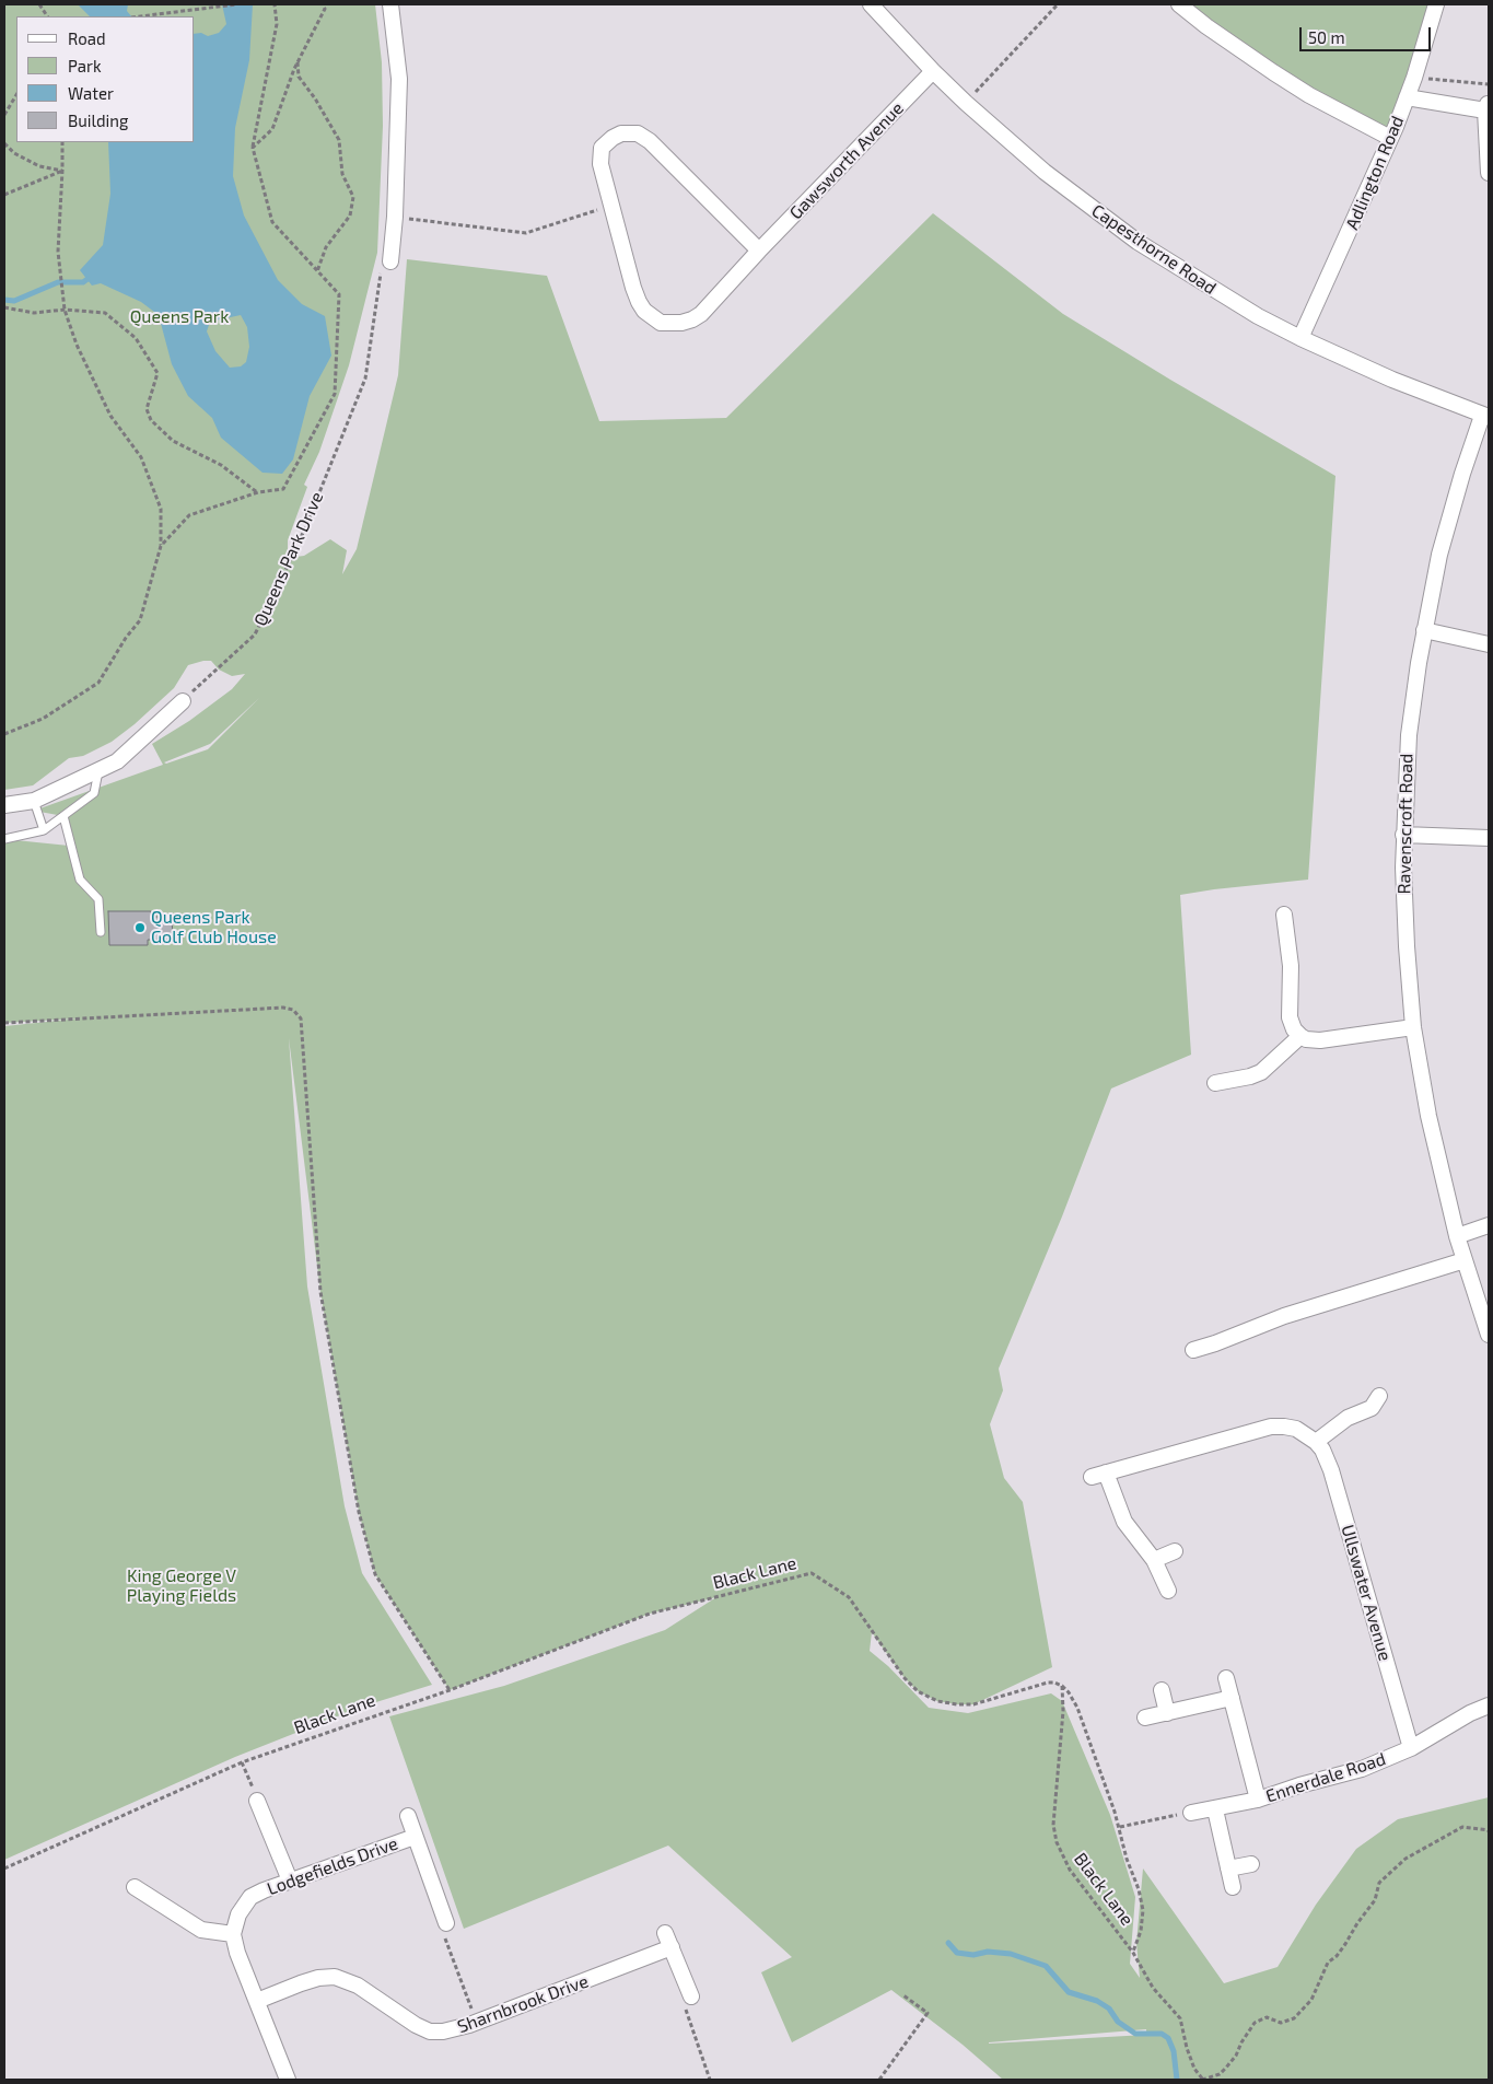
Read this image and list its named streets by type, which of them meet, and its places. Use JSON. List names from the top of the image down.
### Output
{
  "streets": {
    "street": [
      "Gawsworth Avenue",
      "Adlington Road",
      "Capesthorne Road",
      "Ravenscroft Road",
      "Ullswater Avenue",
      "Ennerdale Road",
      "Lodgefields Drive",
      "Sharnbrook Drive"
    ],
    "path": ["Queens Park Drive", "Black Lane"]
  },
  "crossings": [
    ["Gawsworth Avenue", "Capesthorne Road"],
    ["Adlington Road", "Capesthorne Road"],
    ["Capesthorne Road", "Ravenscroft Road"],
    ["Ullswater Avenue", "Ennerdale Road"]
  ],
  "parks": ["Queens Park", "King George V Playing Fields"],
  "places": ["Queens Park Golf Club House"],
  "legend": [
    "Road",
    "Park",
    "Water",
    "Building"
  ],
  "scale_bar": "50 m"
}
